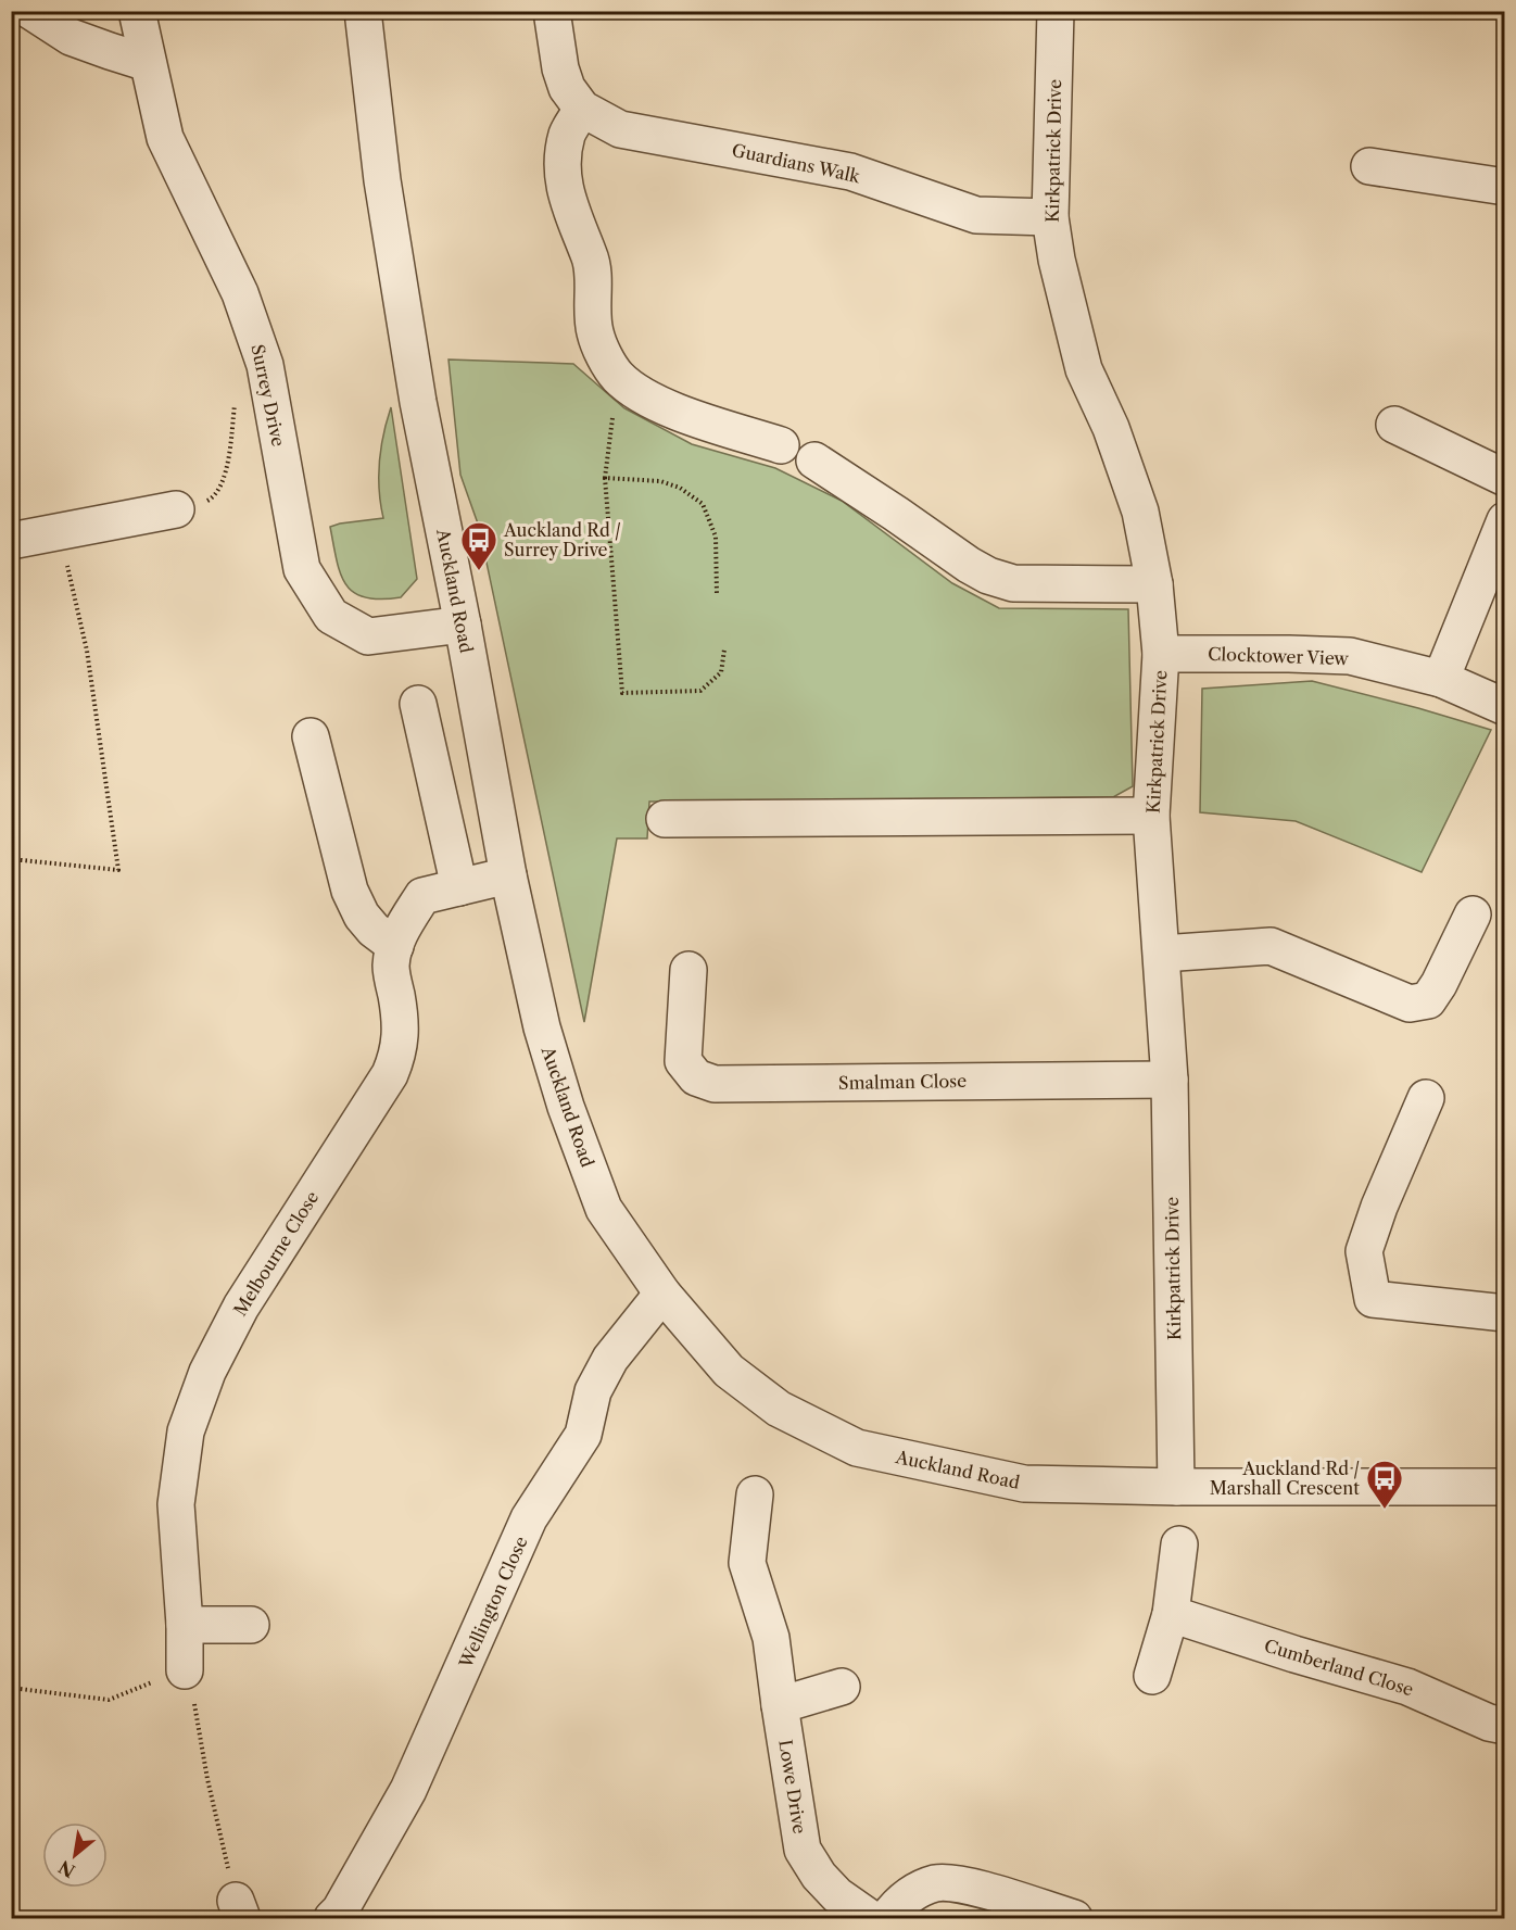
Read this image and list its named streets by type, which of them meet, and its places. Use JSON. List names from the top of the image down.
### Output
{
  "streets": {
    "street": [
      "Kirkpatrick Drive",
      "Guardians Walk",
      "Surrey Drive",
      "Auckland Road",
      "Clocktower View",
      "Smalman Close",
      "Melbourne Close",
      "Wellington Close",
      "Cumberland Close",
      "Lowe Drive"
    ]
  },
  "crossings": [
    ["Kirkpatrick Drive", "Guardians Walk"],
    ["Kirkpatrick Drive", "Auckland Road"],
    ["Kirkpatrick Drive", "Clocktower View"],
    ["Kirkpatrick Drive", "Smalman Close"],
    ["Surrey Drive", "Auckland Road"],
    ["Auckland Road", "Melbourne Close"],
    ["Auckland Road", "Wellington Close"]
  ],
  "places": {
    "bus stop": ["Auckland Rd / Surrey Drive", "Auckland Rd / Marshall Crescent"]
  },
  "north": "bottom left"
}
